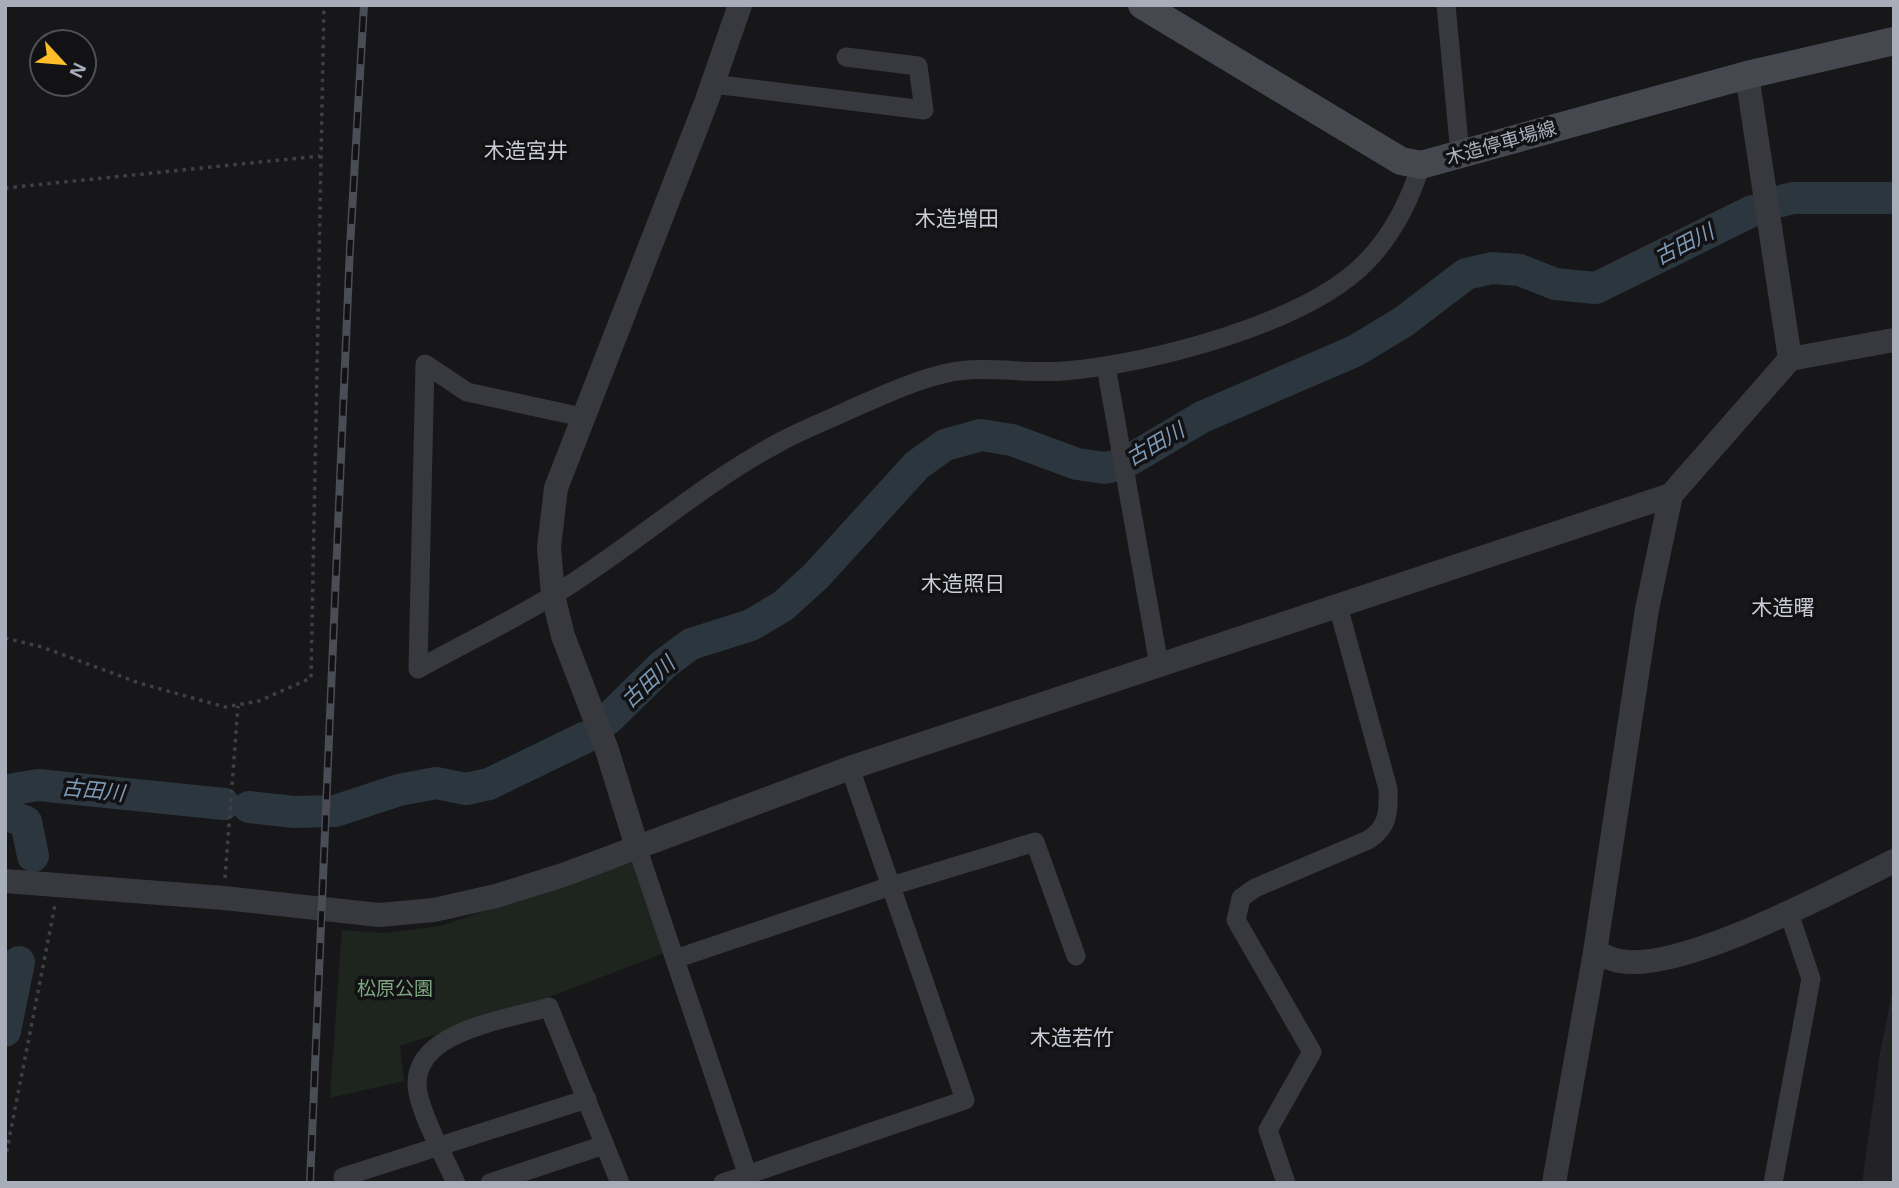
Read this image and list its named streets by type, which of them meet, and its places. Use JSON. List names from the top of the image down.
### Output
{
  "streets": {
    "main road": ["木造停車場線"]
  },
  "districts": [
    "木造宮井",
    "木造増田",
    "木造照日",
    "木造曙",
    "木造若竹"
  ],
  "water": ["古田川"],
  "parks": ["松原公園"],
  "north": "bottom right"
}
